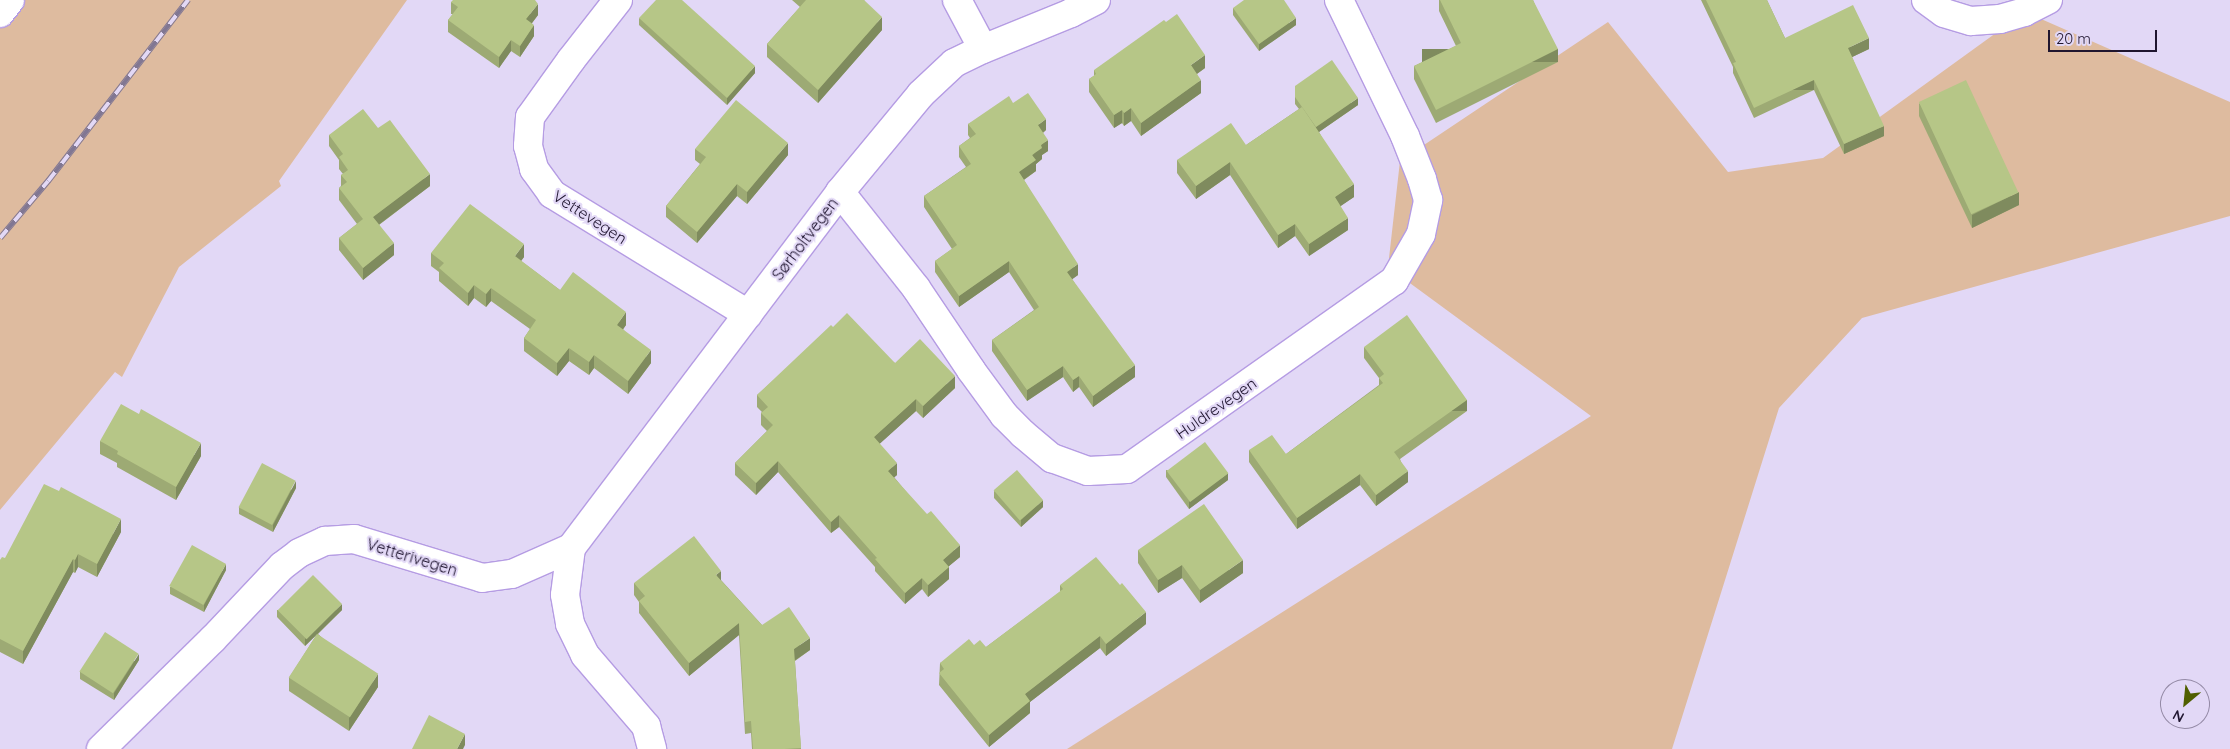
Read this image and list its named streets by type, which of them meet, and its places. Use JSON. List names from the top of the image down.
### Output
{
  "streets": {
    "street": [
      "Vettevegen",
      "Sørholtvegen",
      "Huldrevegen",
      "Vetterivegen"
    ]
  },
  "crossings": [
    ["Vettevegen", "Sørholtvegen"],
    ["Sørholtvegen", "Huldrevegen"],
    ["Sørholtvegen", "Vetterivegen"]
  ],
  "scale_bar": "20 m",
  "north": "bottom left"
}
